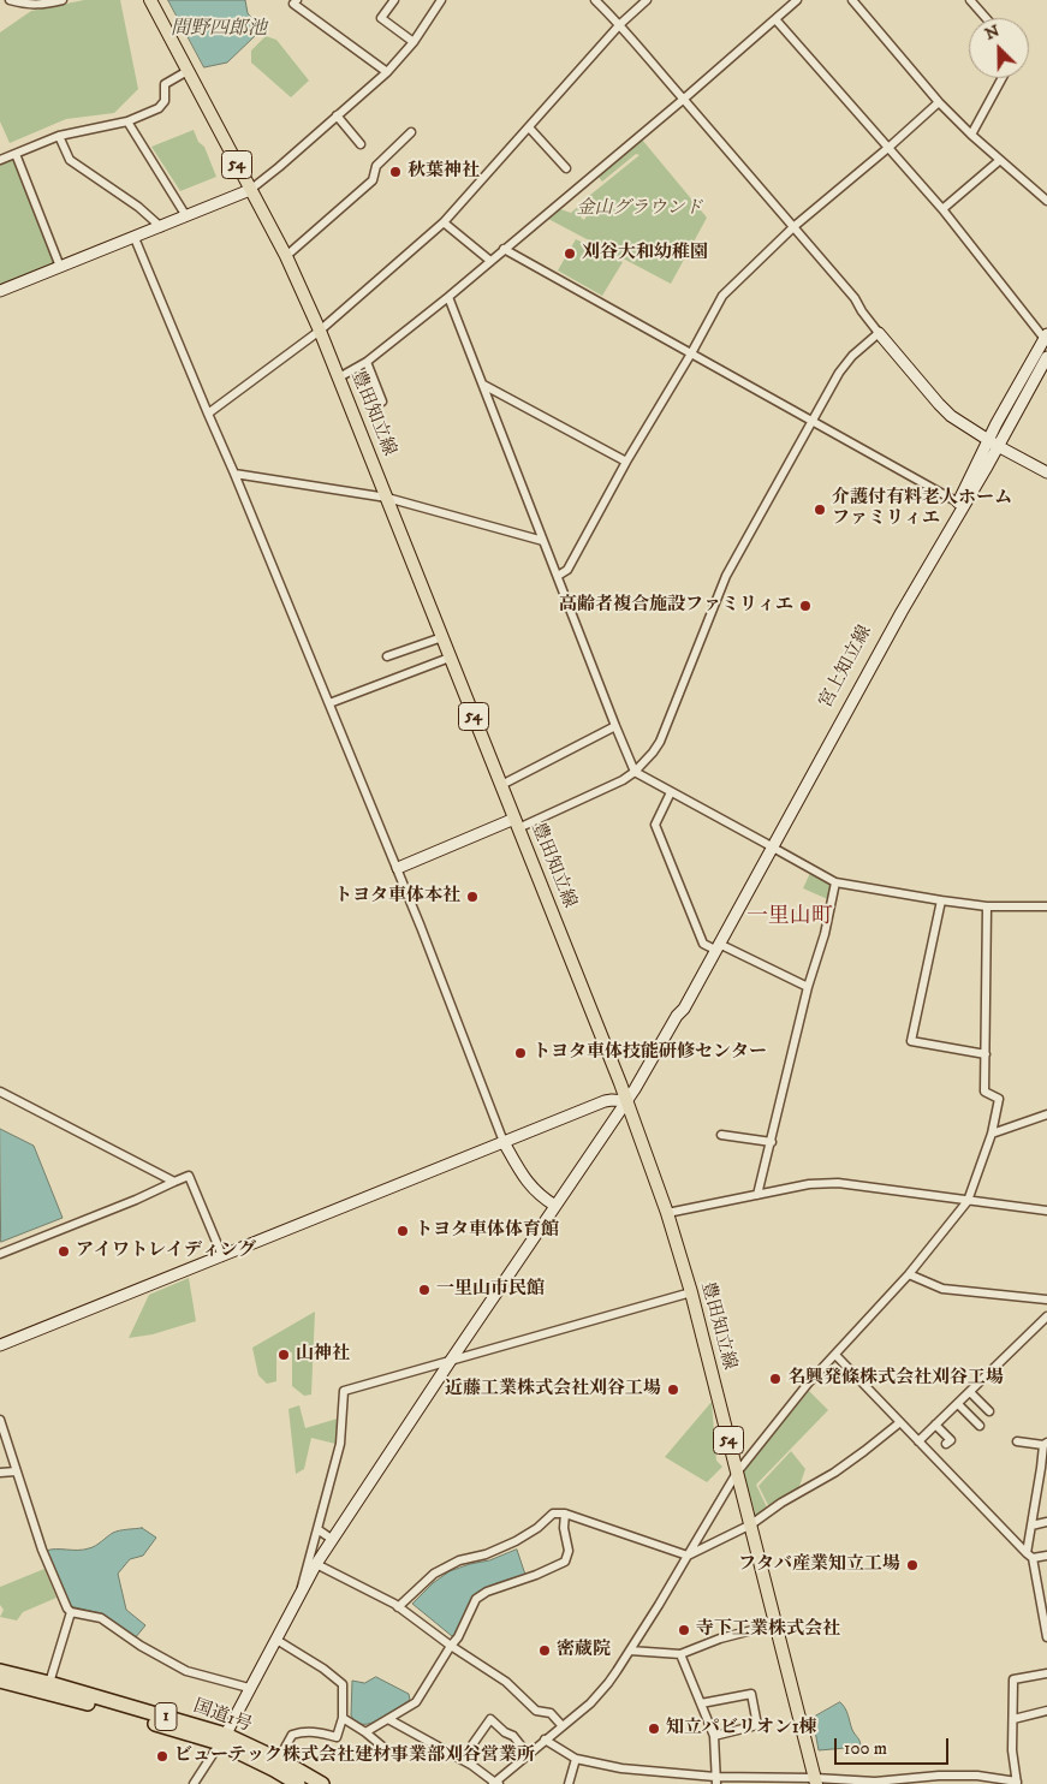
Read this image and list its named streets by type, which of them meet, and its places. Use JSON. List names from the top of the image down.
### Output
{
  "streets": {
    "highway": ["1", "国道1号"],
    "main road": ["54", "豊田知立線"],
    "street": ["宮上知立線"]
  },
  "crossings": [
    ["豊田知立線", "宮上知立線"],
    ["宮上知立線", "国道1号"]
  ],
  "districts": ["一里山町"],
  "water": ["間野四郎池"],
  "parks": ["金山グラウンド"],
  "places": [
    "秋葉神社",
    "刈谷大和幼稚園",
    "介護付有料老人ホーム ファミリィエ",
    "高齢者複合施設ファミリィエ",
    "トヨタ車体本社",
    "トヨタ車体技能研修センター",
    "トヨタ車体体育館",
    "アイワトレイディング",
    "一里山市民館",
    "山神社",
    "名興発條株式会社刈谷工場",
    "近藤工業株式会社刈谷工場",
    "フタバ産業知立工場",
    "寺下工業株式会社",
    "密蔵院",
    "知立パビリオン1棟",
    "ビューテック株式会社建材事業部刈谷営業所"
  ],
  "scale_bar": "100 m",
  "north": "top left"
}
